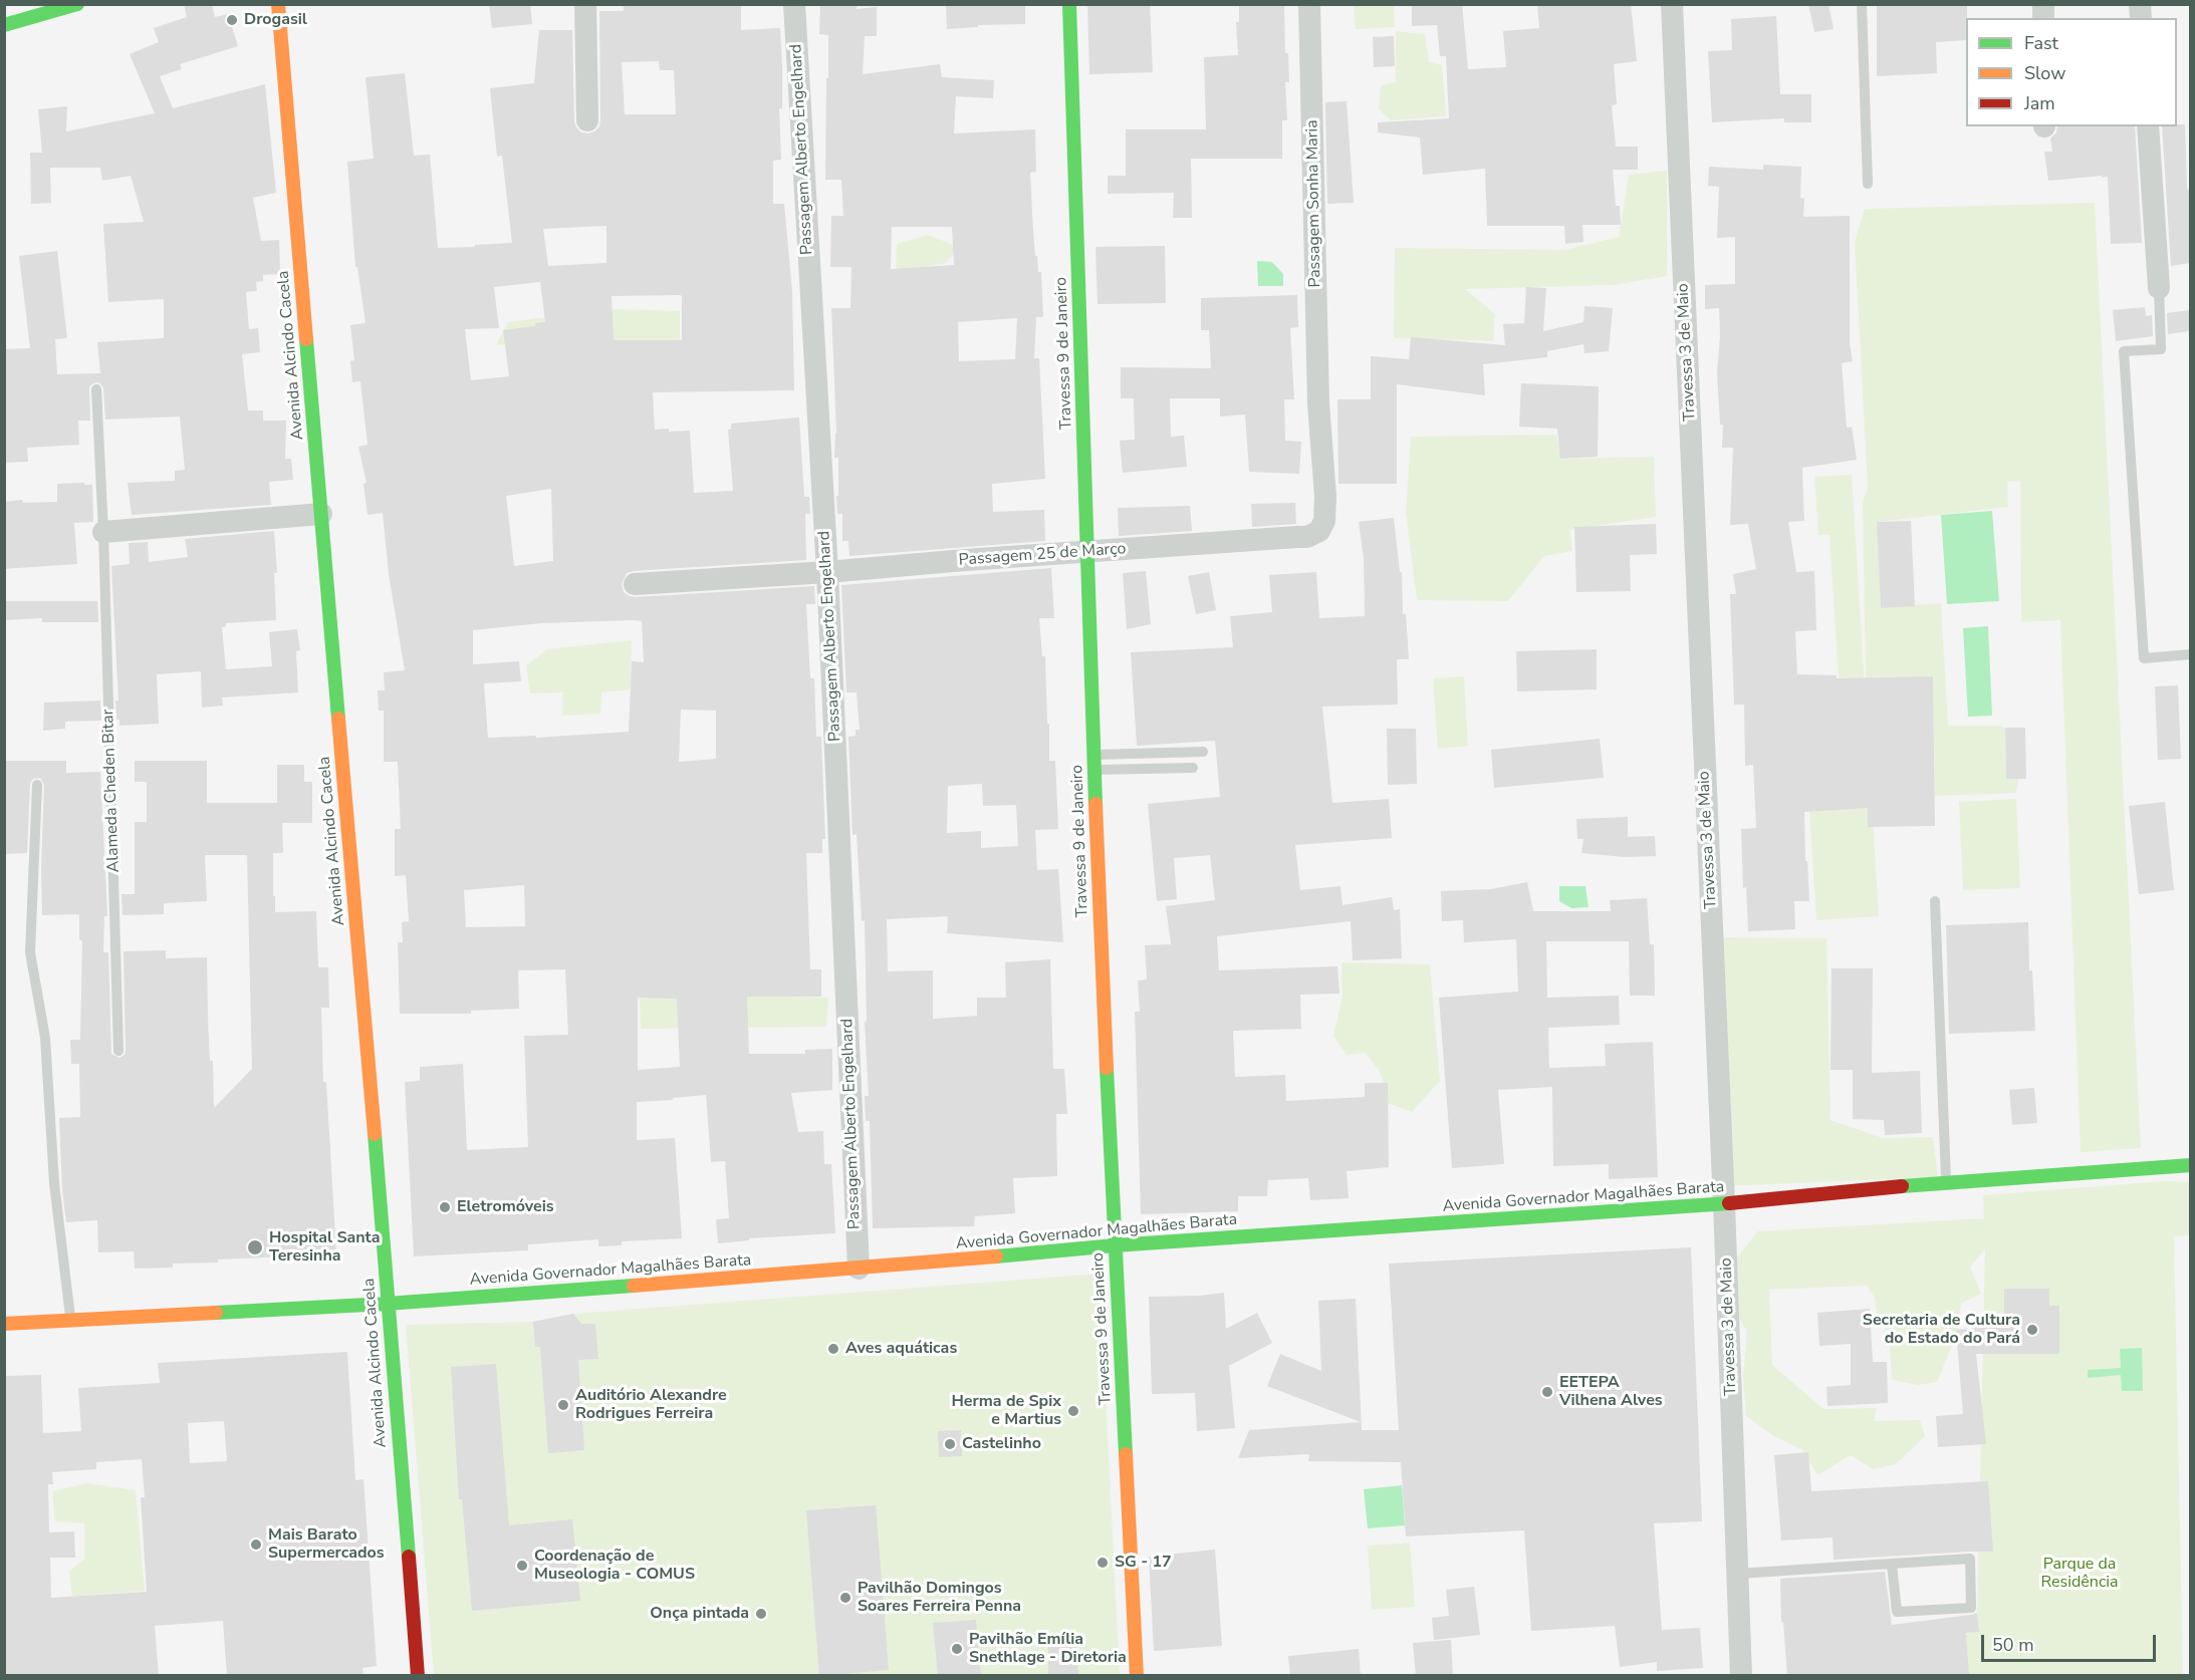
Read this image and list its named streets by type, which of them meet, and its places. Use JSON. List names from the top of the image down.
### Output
{
  "streets": {
    "main road": ["Travessa 9 de Janeiro", "Avenida Alcindo Cacela", "Avenida Governador Magalhães Barata"],
    "street": [
      "Passagem Alberto Engelhard",
      "Passagem Sonha Maria",
      "Travessa 3 de Maio",
      "Passagem 25 de Março"
    ],
    "lane": ["Alameda Cheden Bitar"]
  },
  "crossings": [
    ["Passagem Alberto Engelhard", "Passagem 25 de Março"],
    ["Passagem Alberto Engelhard", "Avenida Governador Magalhães Barata"],
    ["Passagem Sonha Maria", "Passagem 25 de Março"],
    ["Travessa 3 de Maio", "Avenida Governador Magalhães Barata"],
    ["Travessa 9 de Janeiro", "Passagem 25 de Março"],
    ["Travessa 9 de Janeiro", "Avenida Governador Magalhães Barata"],
    ["Avenida Alcindo Cacela", "Avenida Governador Magalhães Barata"]
  ],
  "parks": ["Parque da Residência"],
  "places": [
    "Drogasil",
    "Eletromóveis",
    "Hospital Santa Teresinha",
    "Secretaria de Cultura do Estado do Pará",
    "Aves aquáticas",
    "EETEPA Vilhena Alves",
    "Auditório Alexandre Rodrigues Ferreira",
    "Herma de Spix e Martius",
    "Castelinho",
    "Mais Barato Supermercados",
    "SG - 17",
    "Coordenação de Museologia - COMUS",
    "Pavilhão Domingos Soares Ferreira Penna",
    "Onça pintada",
    "Pavilhão Emília Snethlage - Diretoria"
  ],
  "legend": ["Fast", "Slow", "Jam"],
  "scale_bar": "50 m"
}
